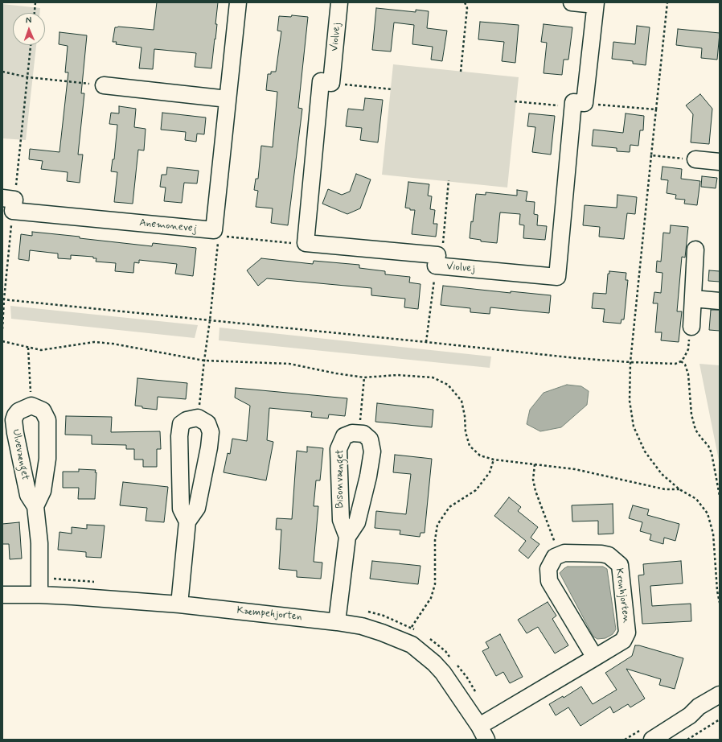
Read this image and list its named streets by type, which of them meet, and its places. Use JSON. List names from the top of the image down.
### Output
{
  "streets": {
    "street": [
      "Violvej",
      "Anemonevej",
      "Ulvevænget",
      "Bisonvænget",
      "Kronhjorten",
      "Kæmpehjorten"
    ]
  },
  "crossings": [
    ["Ulvevænget", "Kæmpehjorten"],
    ["Bisonvænget", "Kæmpehjorten"],
    ["Kronhjorten", "Kæmpehjorten"]
  ],
  "north": "top"
}
